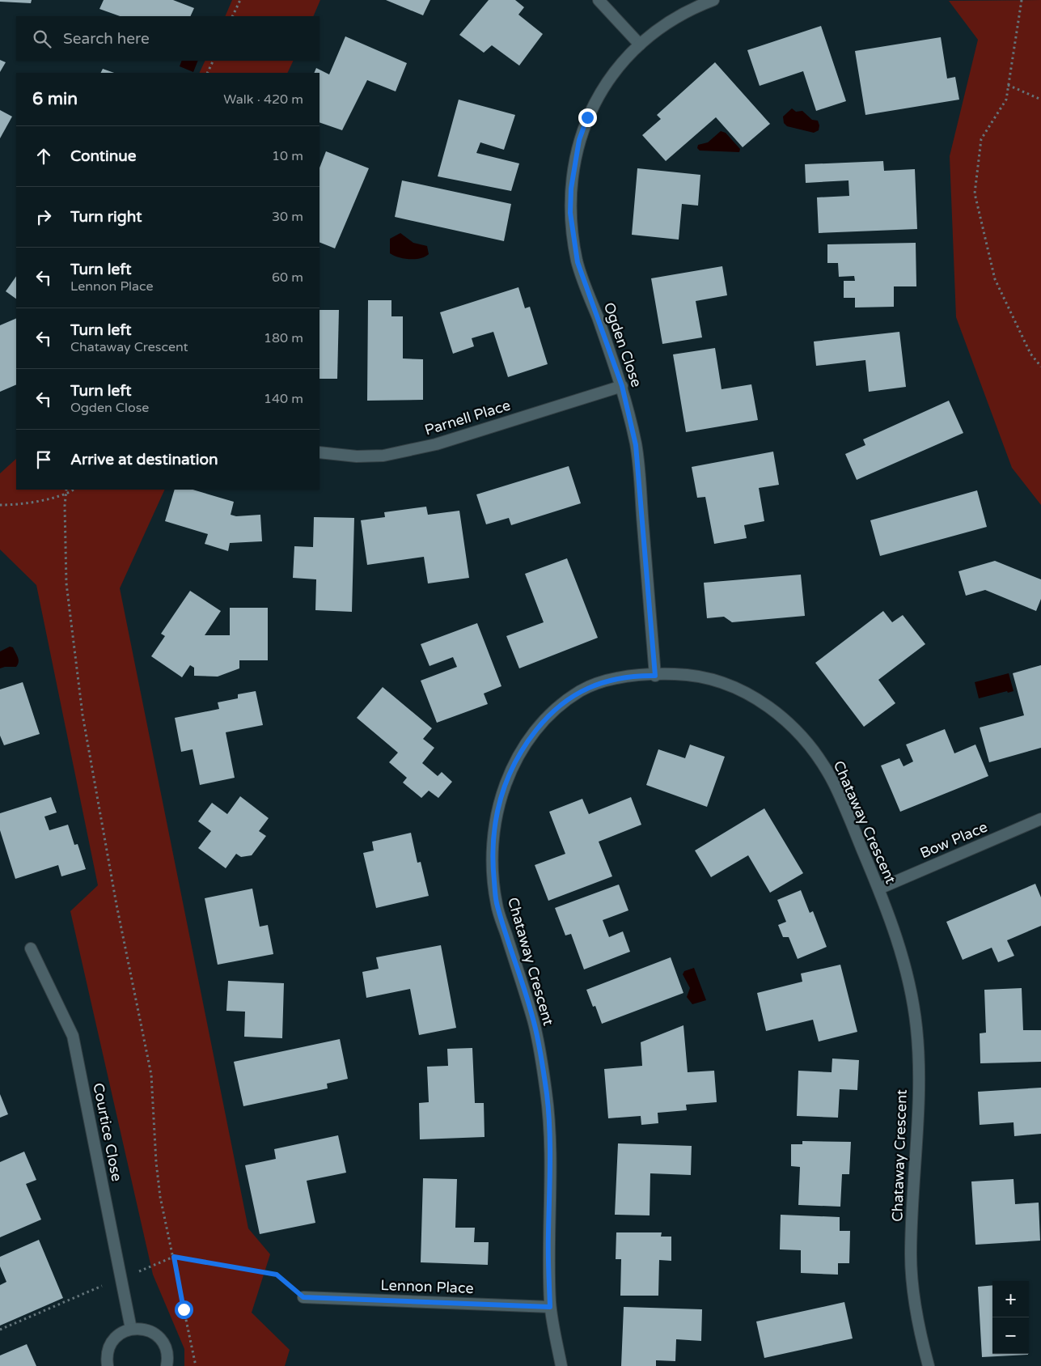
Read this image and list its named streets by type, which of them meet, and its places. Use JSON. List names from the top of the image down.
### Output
{
  "streets": {
    "street": [
      "Ogden Close",
      "Parnell Place",
      "Chataway Crescent",
      "Bow Place",
      "Courtice Close",
      "Lennon Place"
    ]
  },
  "crossings": [
    ["Ogden Close", "Parnell Place"],
    ["Ogden Close", "Chataway Crescent"],
    ["Chataway Crescent", "Bow Place"],
    ["Chataway Crescent", "Lennon Place"]
  ],
  "page": {
    "search": "Search here",
    "heading": ["6 min", "Walk · 420 m"],
    "list": [
      ["Continue", "10 m"],
      ["Turn right", "30 m"],
      ["Turn left", "Lennon Place", "60 m"],
      ["Turn left", "Chataway Crescent", "180 m"],
      ["Turn left", "Ogden Close", "140 m"],
      "Arrive at destination"
    ],
    "map_buttons": ["+", "−"]
  }
}
